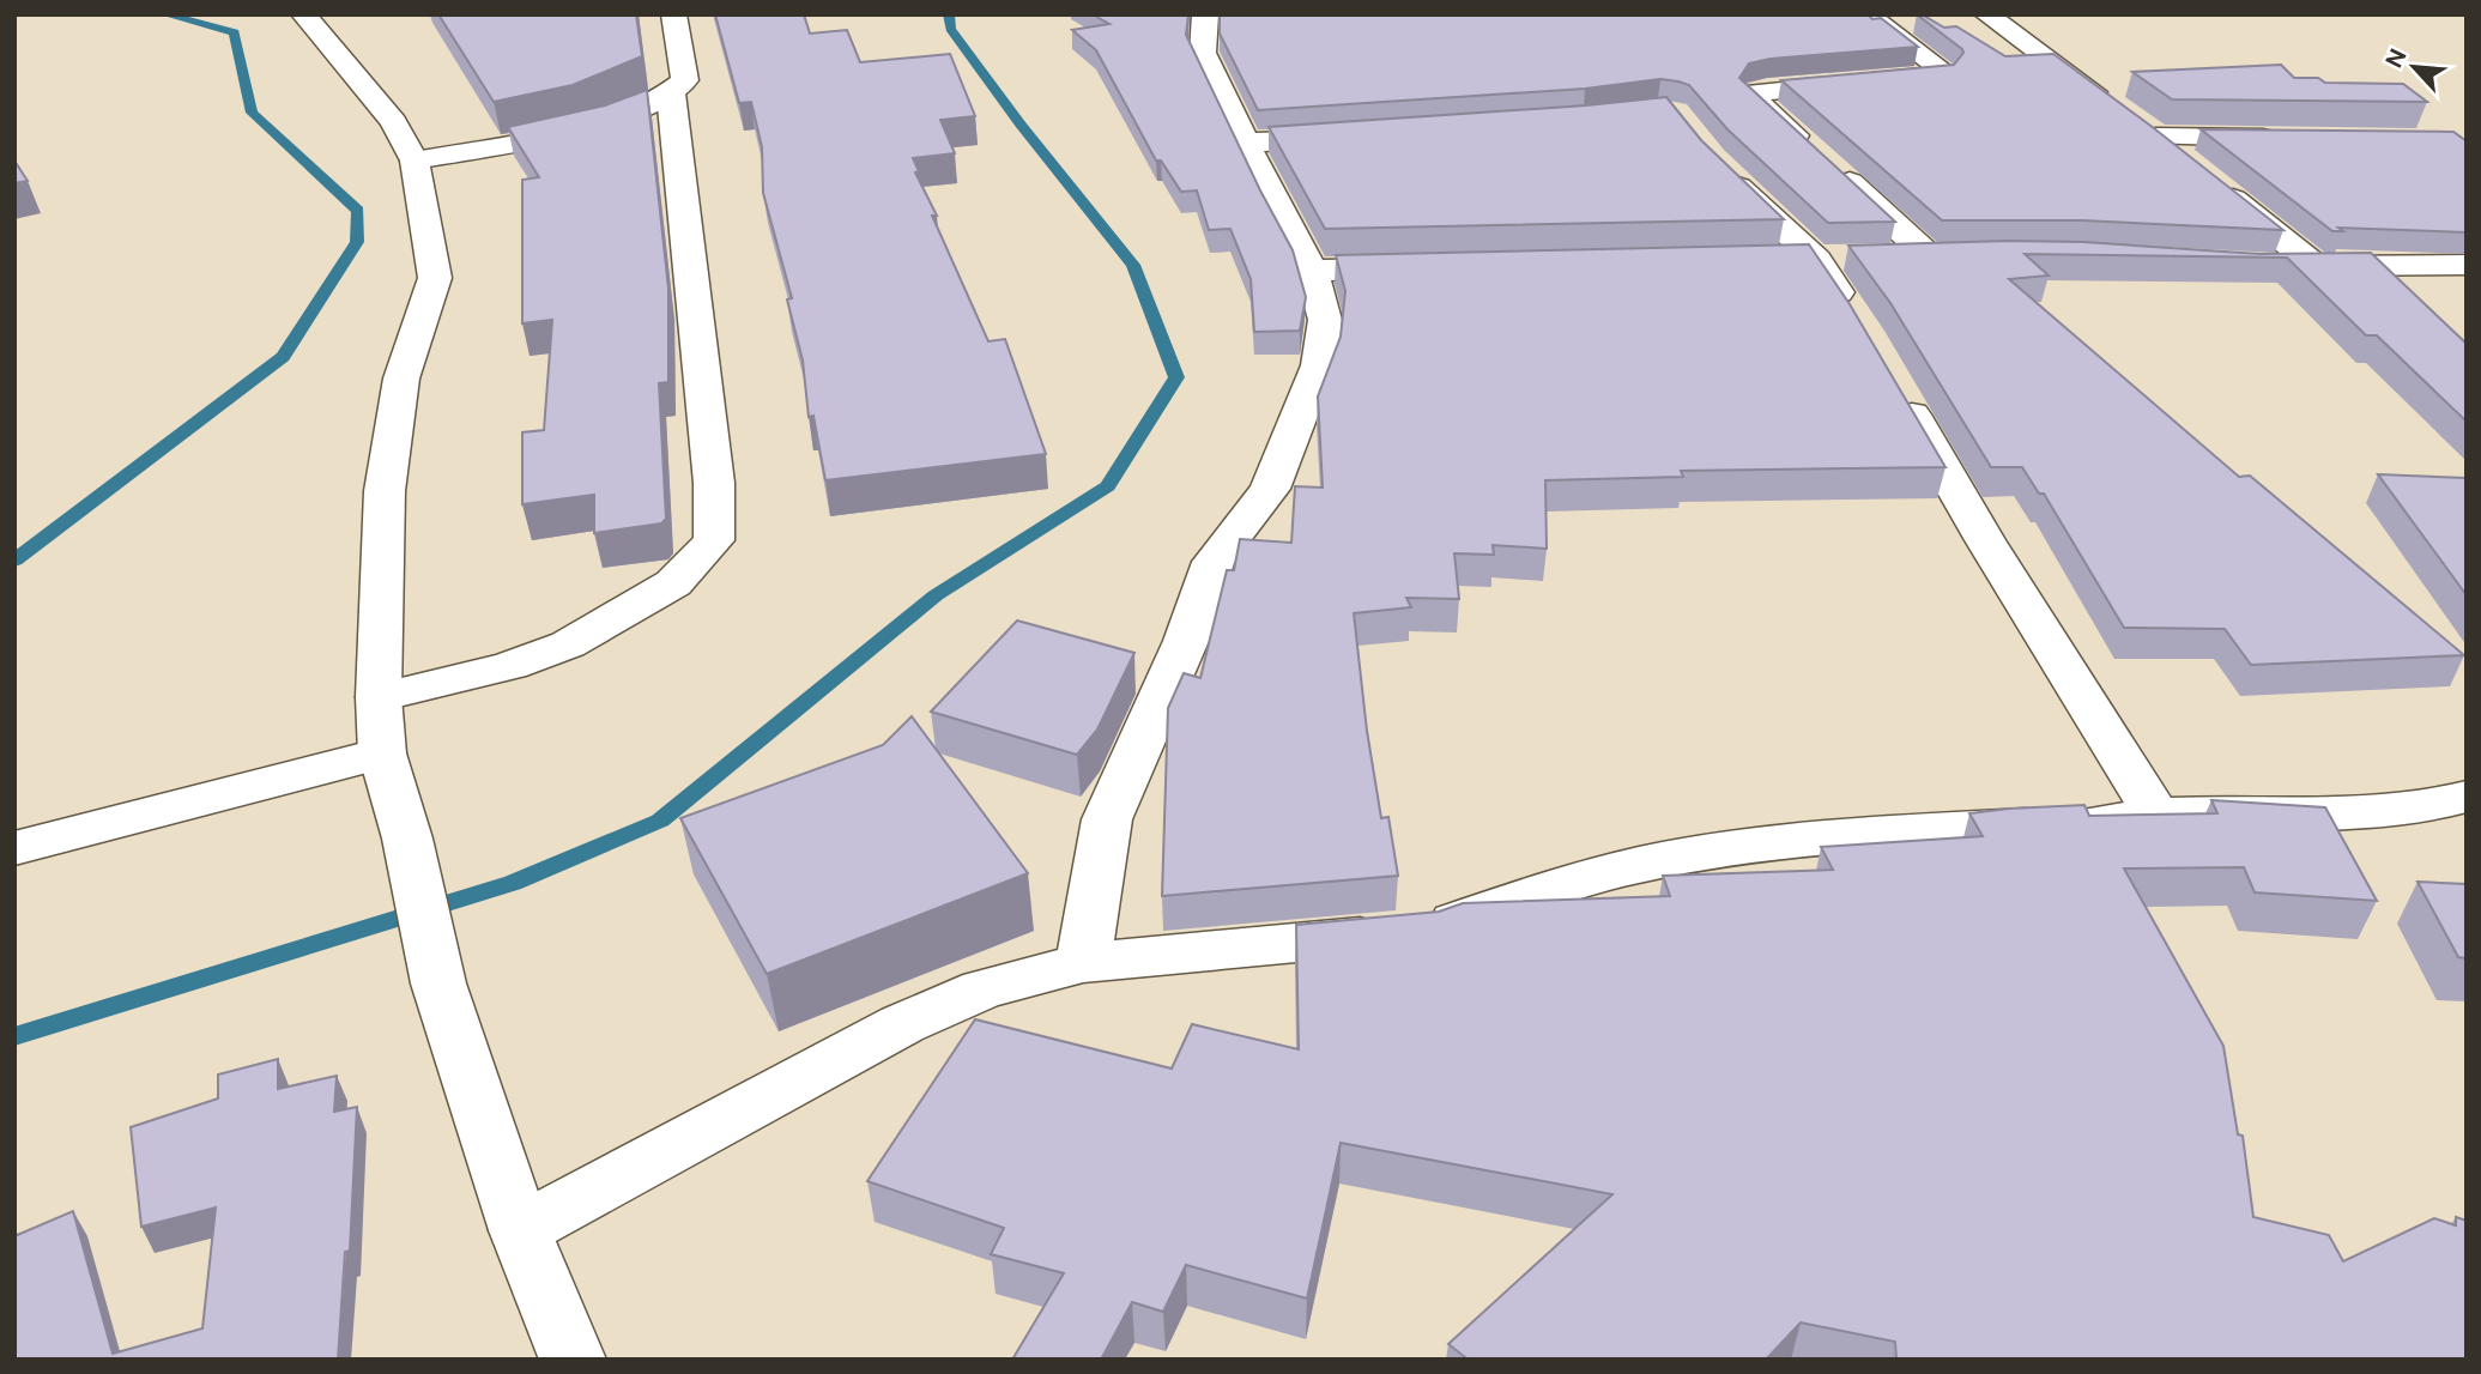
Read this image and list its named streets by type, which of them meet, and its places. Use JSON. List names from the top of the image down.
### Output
{
  "north": "top left"
}
